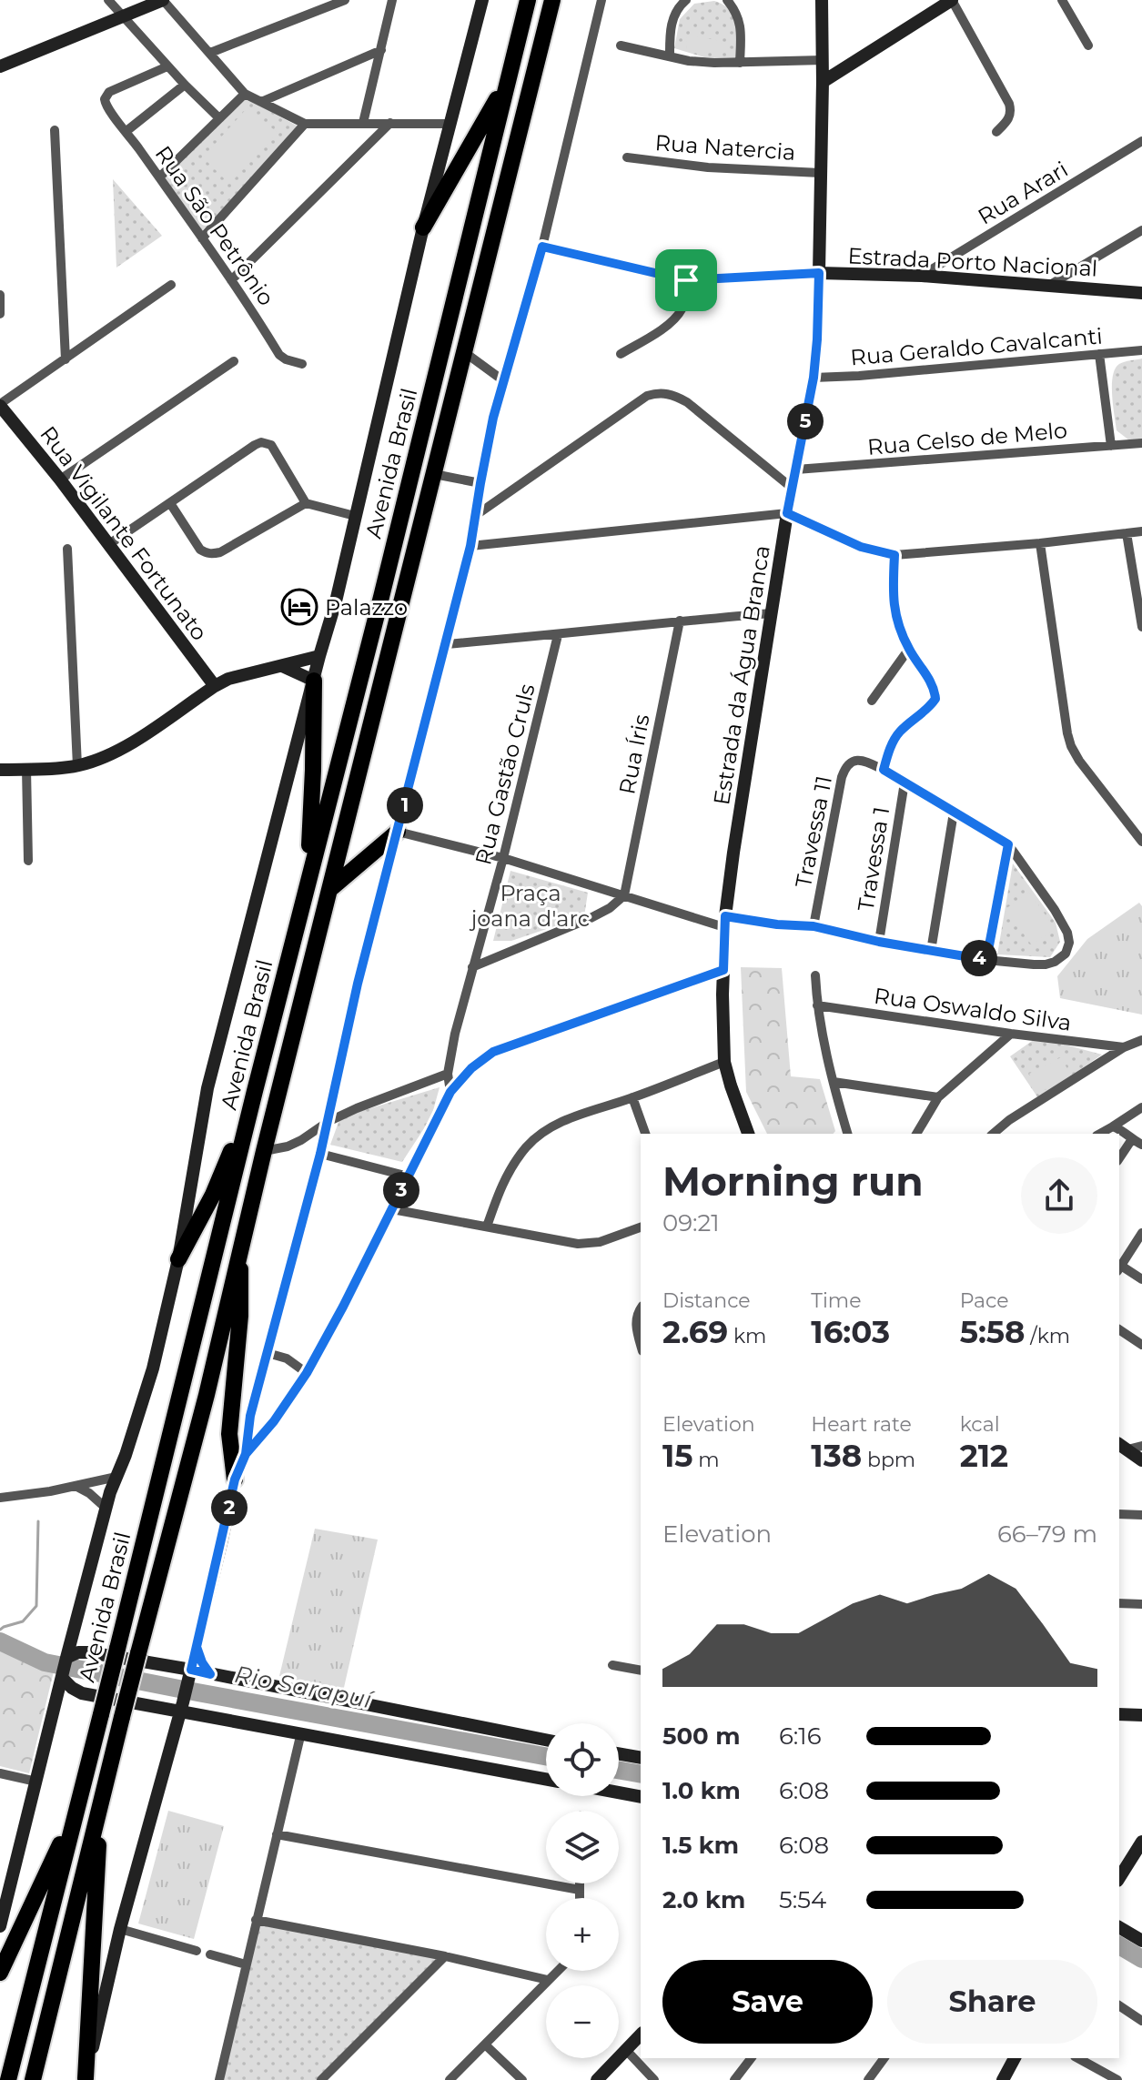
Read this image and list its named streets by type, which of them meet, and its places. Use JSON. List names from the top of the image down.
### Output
{
  "streets": {
    "highway": ["Avenida Brasil"],
    "street": [
      "Rua Natercia",
      "Rua Arari",
      "Rua São Petrônio",
      "Estrada Porto Nacional",
      "Rua Geraldo Cavalcanti",
      "Rua Celso de Melo",
      "Rua Vigilante Fortunato",
      "Estrada da Água Branca",
      "Rua Íris",
      "Rua Gastão Cruls",
      "Travessa 11",
      "Travessa 1",
      "Rua Oswaldo Silva"
    ]
  },
  "crossings": [
    ["Rua Natercia", "Estrada da Água Branca"],
    ["Rua Arari", "Estrada Porto Nacional"],
    ["Estrada Porto Nacional", "Estrada da Água Branca"],
    ["Rua Geraldo Cavalcanti", "Estrada da Água Branca"],
    ["Rua Celso de Melo", "Estrada da Água Branca"],
    ["Travessa 11", "Travessa 1"]
  ],
  "water": ["Rio Sarapuí"],
  "parks": ["Praça joana d'arc"],
  "places": {
    "hotel": ["Palazzo"]
  },
  "page": {
    "pins": [
      "5",
      "1",
      "4",
      "3",
      "2"
    ],
    "heading": ["Morning run", "09:21"],
    "stats": [
      ["Distance", "2.69 km"],
      ["Time", "16:03"],
      ["Pace", "5:58 /km"],
      ["Elevation", "15 m"],
      ["Heart rate", "138 bpm"],
      ["kcal", "212"]
    ],
    "chart": ["Elevation", "66–79 m"],
    "list": [
      {
        "name": "500 m",
        "note": "6:16"
      },
      {
        "name": "1.0 km",
        "note": "6:08"
      },
      {
        "name": "1.5 km",
        "note": "6:08"
      },
      {
        "name": "2.0 km",
        "note": "5:54"
      }
    ],
    "map_buttons": ["+", "−"],
    "buttons": ["Save", "Share"]
  }
}
